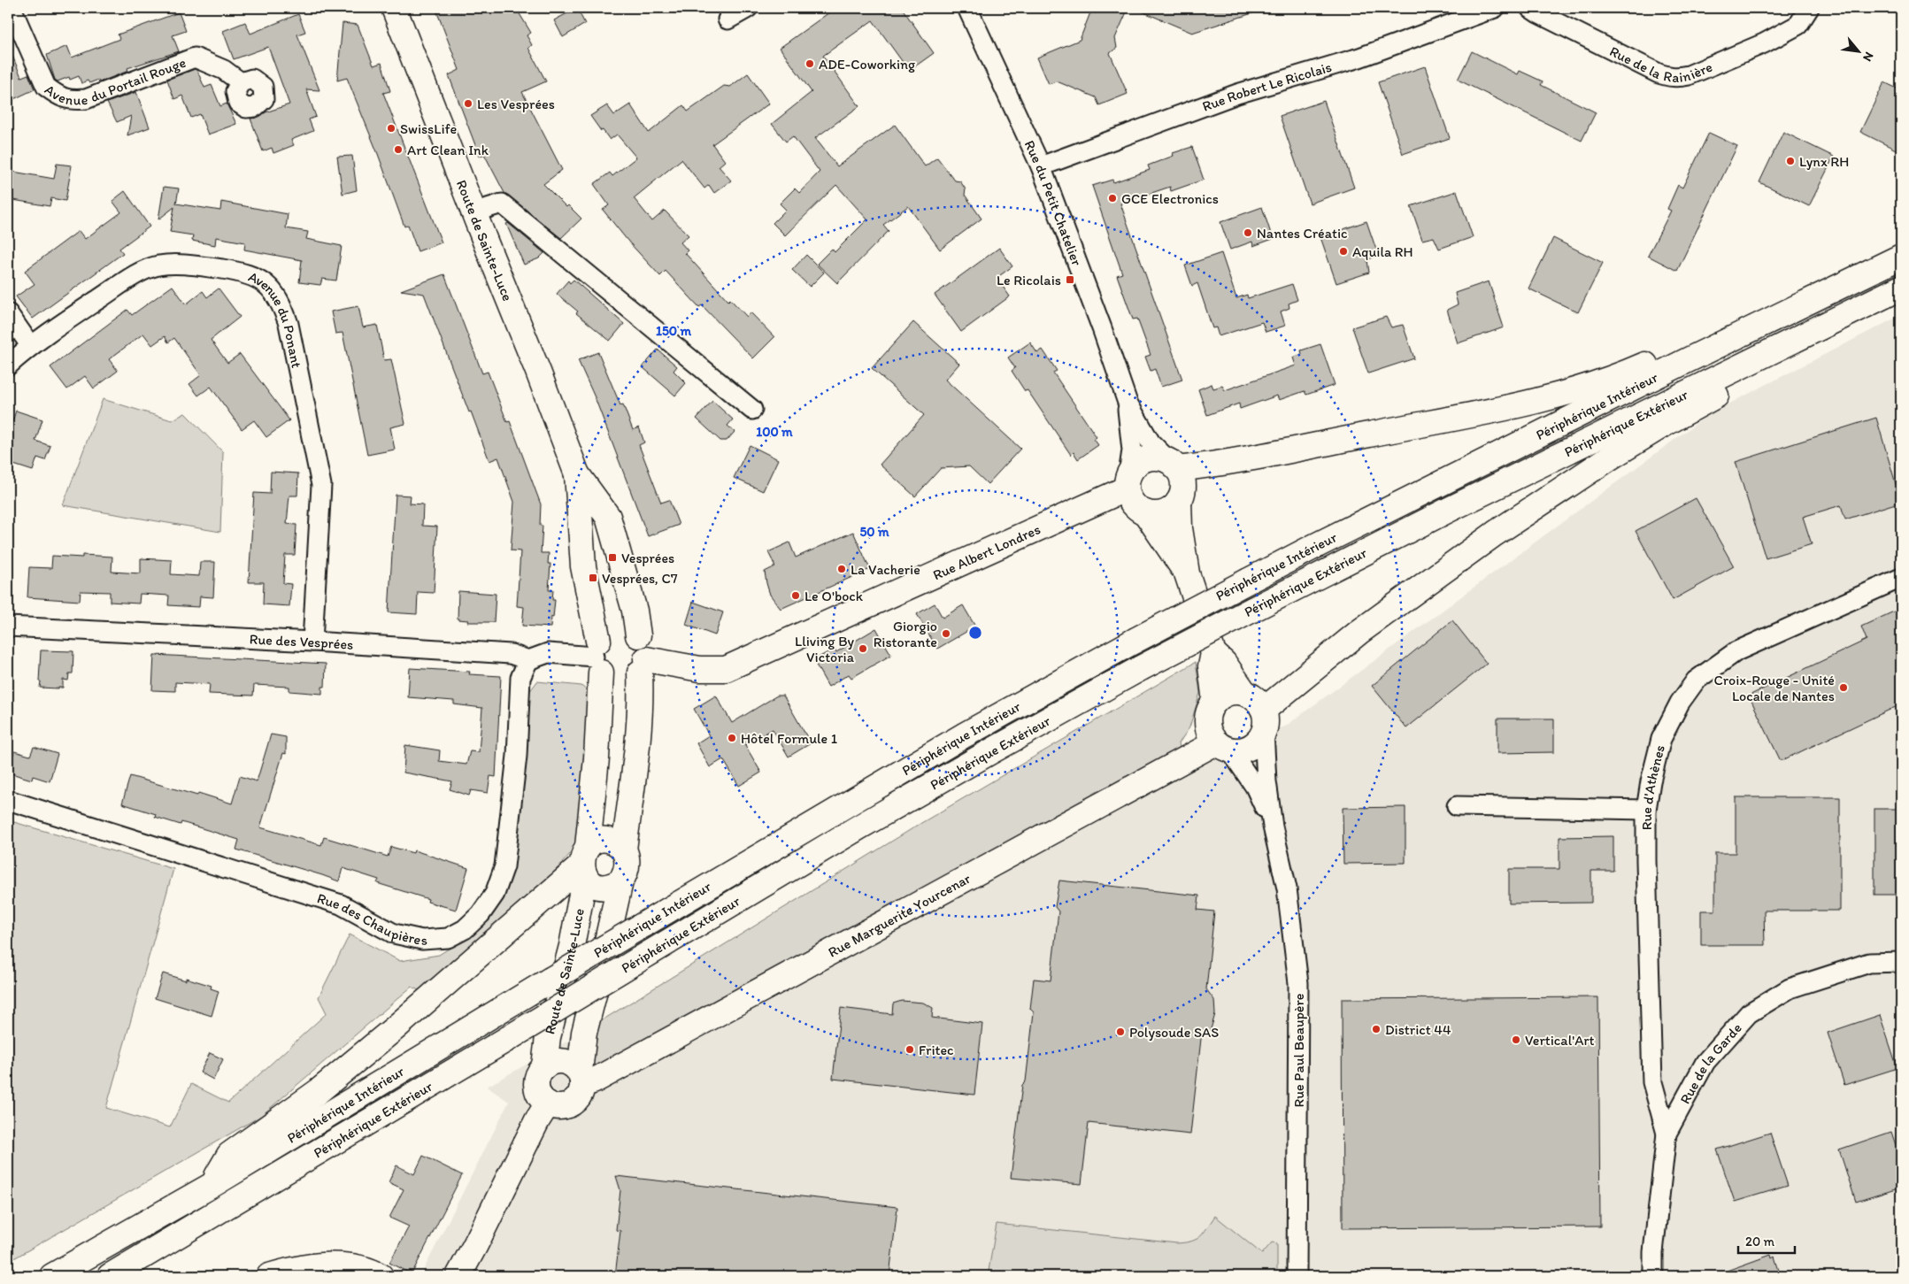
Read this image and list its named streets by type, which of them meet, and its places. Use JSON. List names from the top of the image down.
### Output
{
  "streets": {
    "main road": [
      "Route de Sainte-Luce",
      "Périphérique Intérieur",
      "Périphérique Extérieur",
      "Rue Albert Londres",
      "Rue Marguerite Yourcenar"
    ],
    "street": [
      "Rue de la Rainière",
      "Avenue du Portail Rouge",
      "Rue Robert Le Ricolais",
      "Rue du Petit Chatelier",
      "Avenue du Ponant",
      "Rue des Vesprées",
      "Rue d'Athènes",
      "Rue des Chaupières",
      "Rue Paul Beaupère",
      "Rue de la Garde"
    ]
  },
  "crossings": [
    ["Rue Robert Le Ricolais", "Rue du Petit Chatelier"],
    ["Rue du Petit Chatelier", "Rue Albert Londres"],
    ["Route de Sainte-Luce", "Rue Albert Londres"],
    ["Route de Sainte-Luce", "Rue Marguerite Yourcenar"],
    ["Avenue du Ponant", "Rue des Vesprées"],
    ["Rue des Vesprées", "Rue des Chaupières"],
    ["Rue d'Athènes", "Rue de la Garde"],
    ["Rue Marguerite Yourcenar", "Rue Paul Beaupère"]
  ],
  "places": {
    "other": [
      "ADE-Coworking",
      "Les Vesprées",
      "SwissLife",
      "Art Clean Ink",
      "Lynx RH",
      "GCE Electronics",
      "Nantes Créatic",
      "Aquila RH",
      "La Vacherie",
      "Le O'bock",
      "Giorgio Ristorante",
      "Lliving By Victoria",
      "Croix-Rouge - Unité Locale de Nantes",
      "Hôtel Formule 1",
      "District 44",
      "Polysoude SAS",
      "Vertical'Art",
      "Fritec"
    ],
    "transit": ["Le Ricolais", "Vesprées", "Vesprées, C7"]
  },
  "scale_bar": "20 m",
  "north": "bottom right",
  "rings": ["150 m", "100 m", "50 m"]
}
